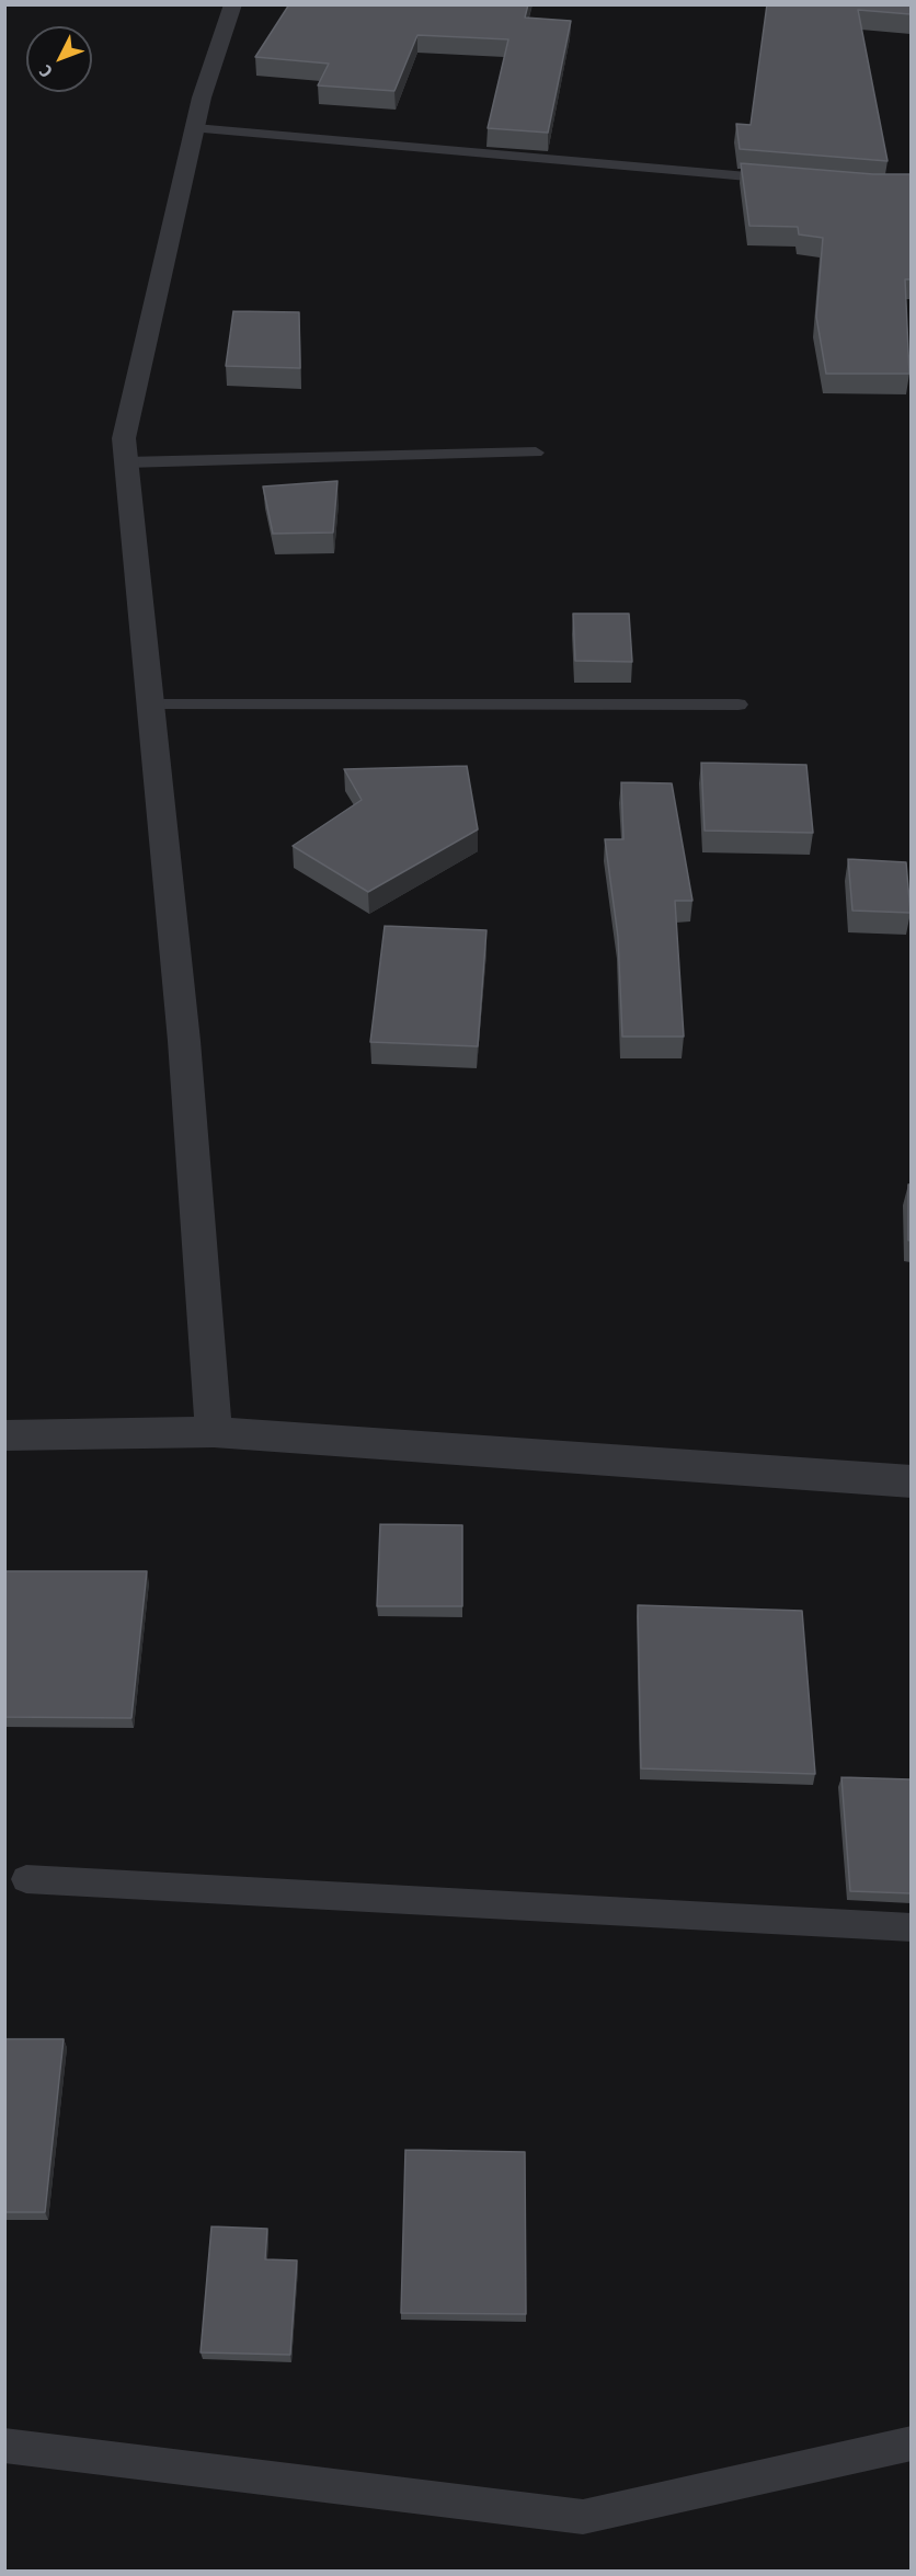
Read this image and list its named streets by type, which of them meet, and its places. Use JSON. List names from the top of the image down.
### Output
{
  "north": "bottom left"
}
